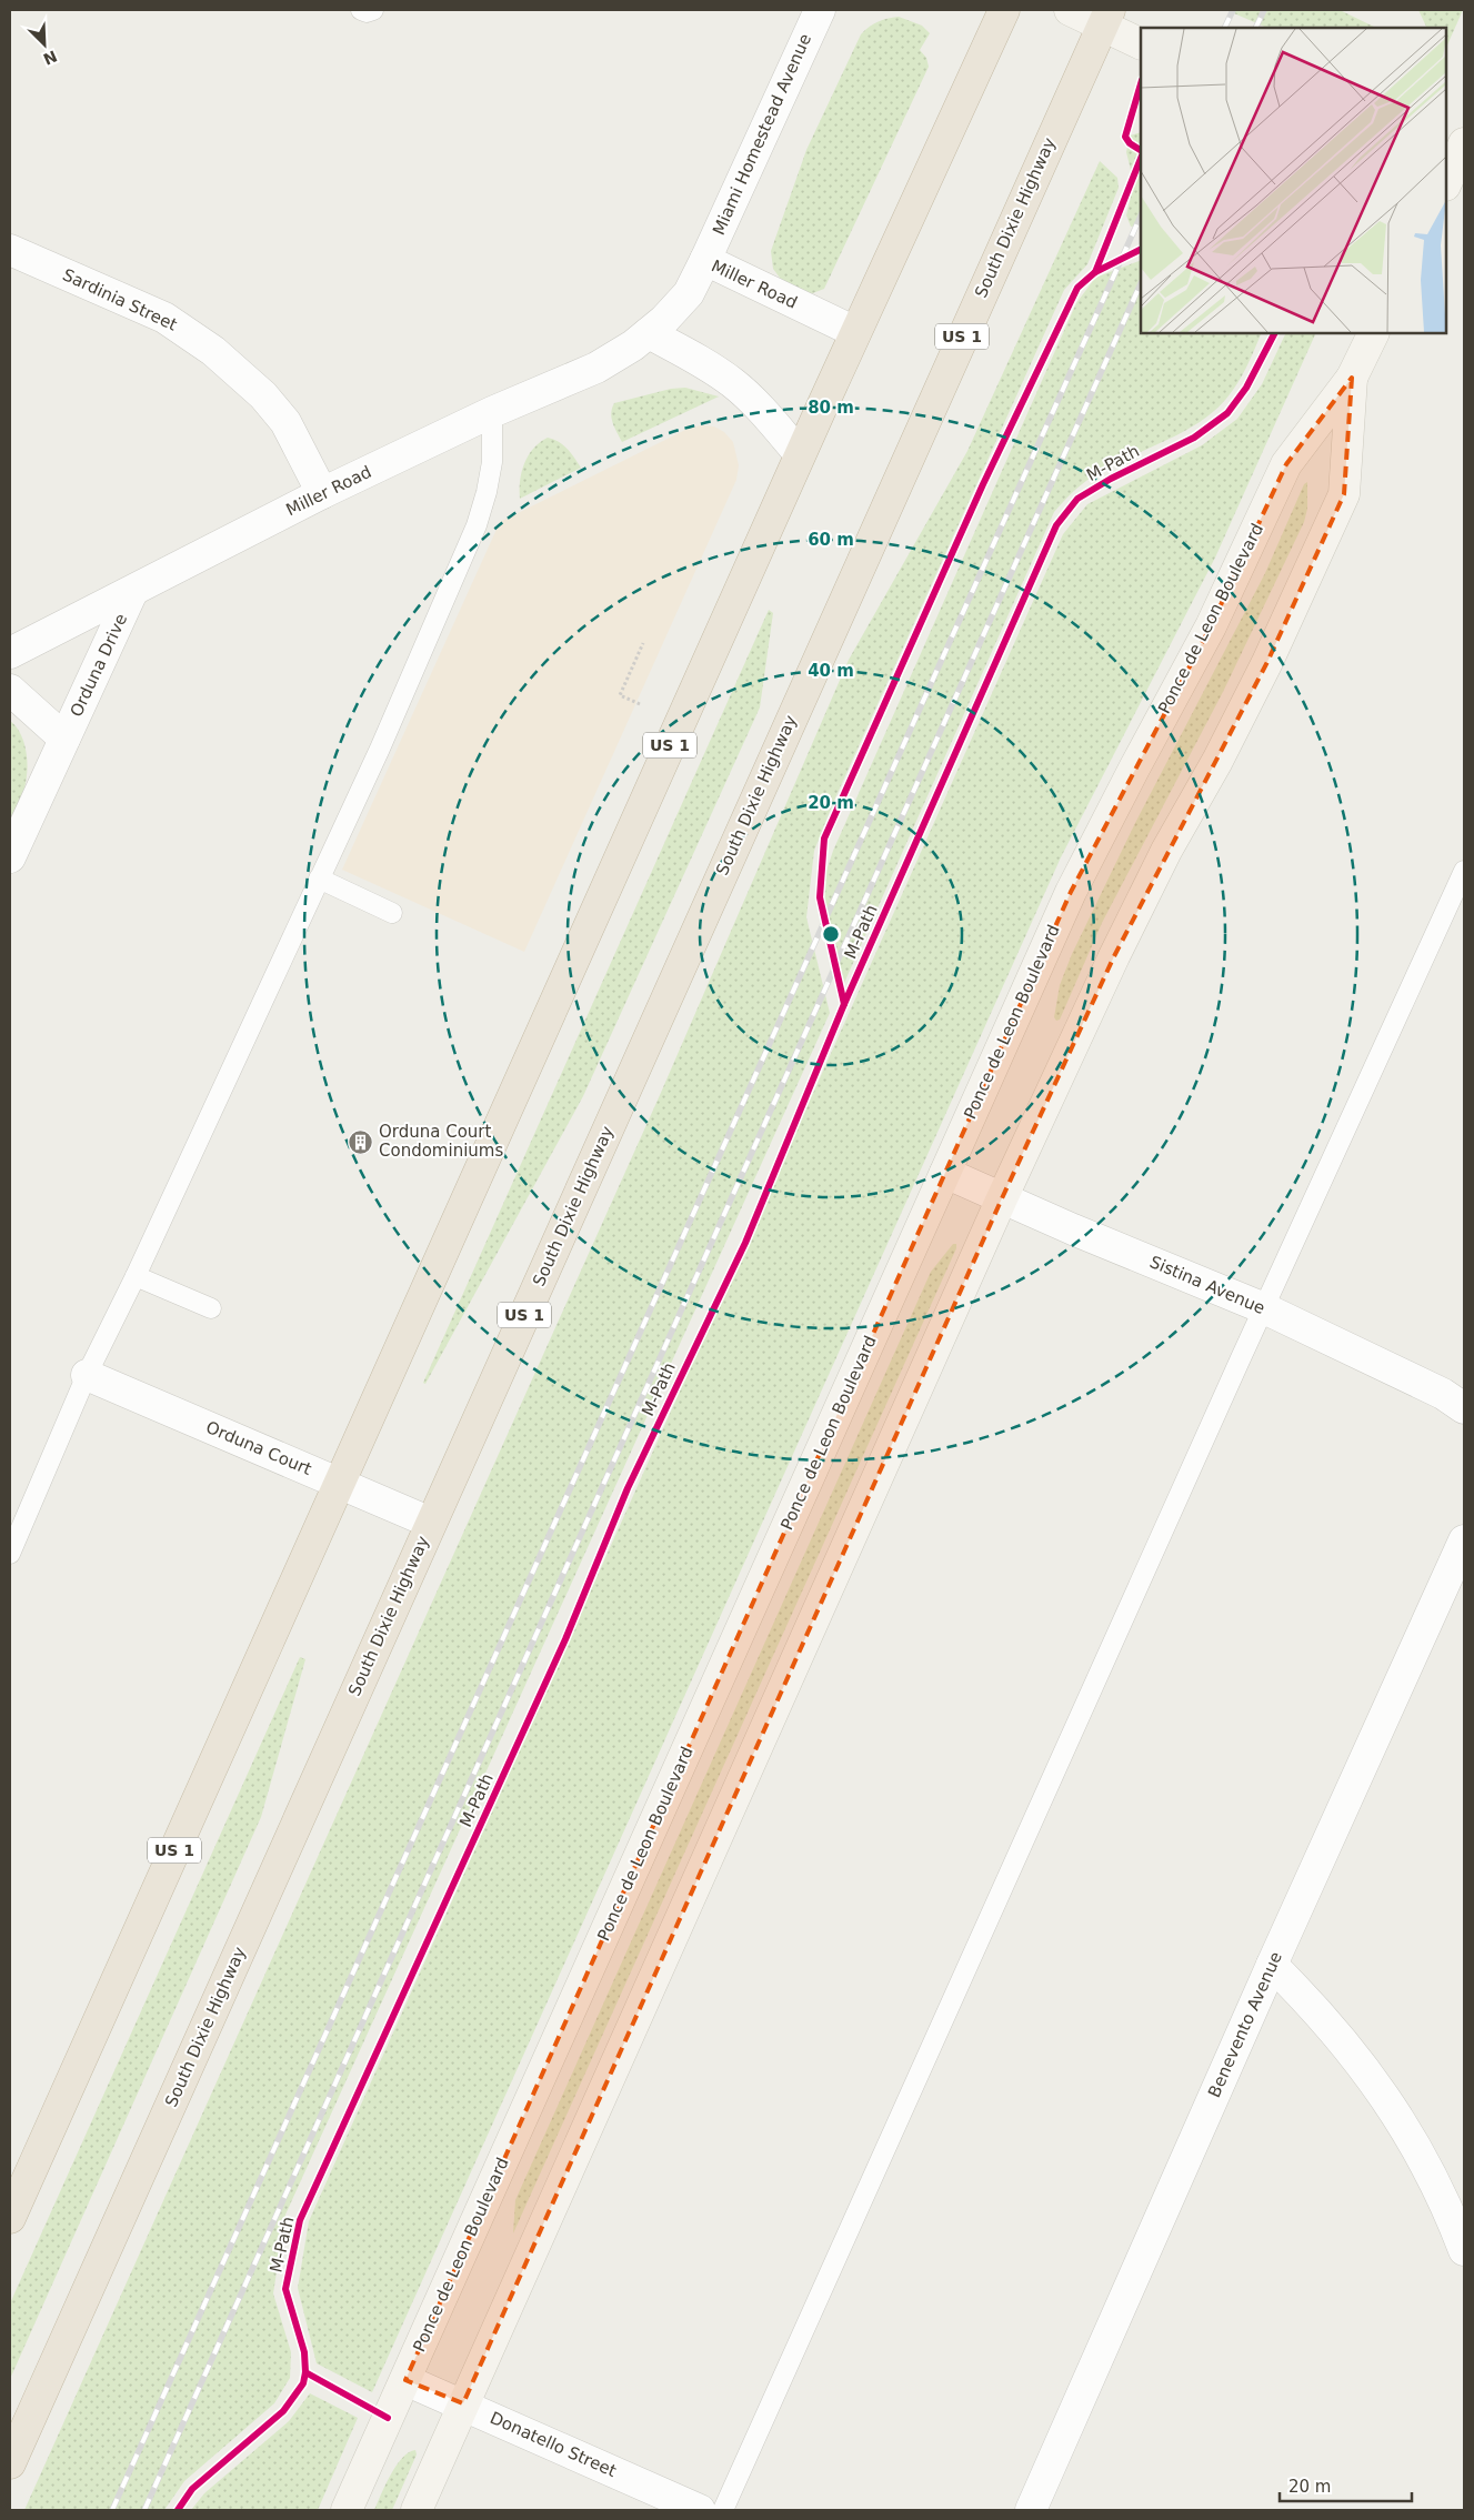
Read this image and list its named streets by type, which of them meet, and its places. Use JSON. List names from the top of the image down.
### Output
{
  "streets": {
    "highway": ["South Dixie Highway", "US 1"],
    "street": [
      "Miami Homestead Avenue",
      "Miller Road",
      "Sardinia Street",
      "Ponce de Leon Boulevard",
      "Orduna Drive",
      "Sistina Avenue",
      "Orduna Court",
      "Benevento Avenue",
      "Donatello Street"
    ],
    "cycle path": ["M-Path"]
  },
  "crossings": [
    ["Miami Homestead Avenue", "Miller Road"],
    ["South Dixie Highway", "Orduna Court"],
    ["Miller Road", "Sardinia Street"],
    ["Miller Road", "US 1"],
    ["Miller Road", "Orduna Drive"],
    ["US 1", "Orduna Court"],
    ["Ponce de Leon Boulevard", "Sistina Avenue"],
    ["Ponce de Leon Boulevard", "Donatello Street"]
  ],
  "places": {
    "building": ["Orduna Court Condominiums"]
  },
  "scale_bar": "20 m",
  "north": "bottom right",
  "rings": [
    "80 m",
    "60 m",
    "40 m",
    "20 m"
  ]
}
